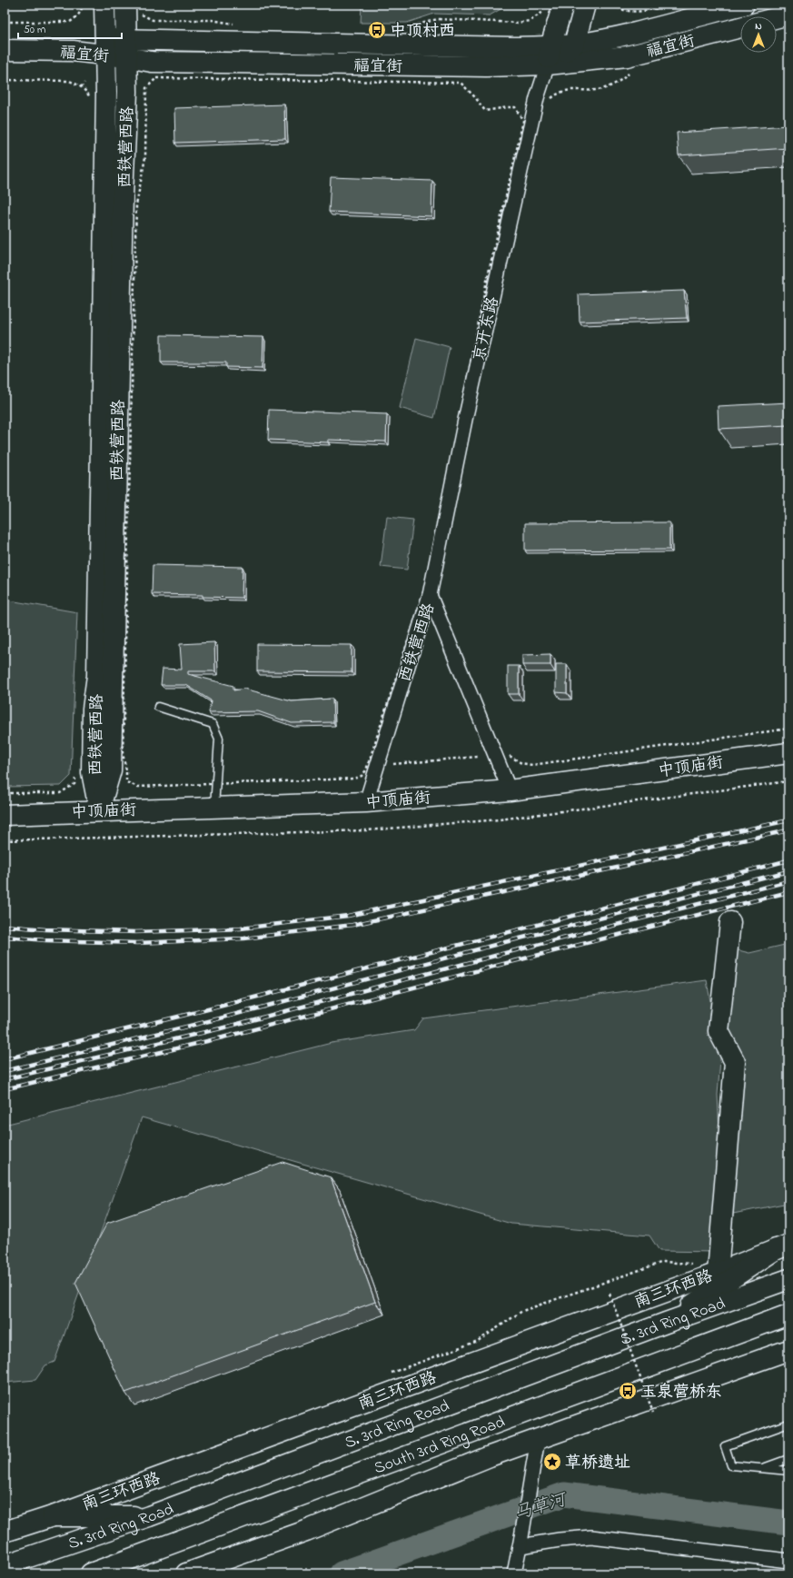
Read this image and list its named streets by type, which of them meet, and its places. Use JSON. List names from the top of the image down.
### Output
{
  "streets": {
    "main road": [
      "福宜街",
      "西铁营西路",
      "京开东路",
      "中顶庙街",
      "南三环西路",
      "S. 3rd Ring Road",
      "South 3rd Ring Road"
    ]
  },
  "crossings": [
    ["福宜街", "西铁营西路"],
    ["福宜街", "京开东路"],
    ["西铁营西路", "京开东路"],
    ["西铁营西路", "中顶庙街"]
  ],
  "water": ["马草河"],
  "places": {
    "bus stop": ["中顶村西", "玉泉营桥东"],
    "place": ["草桥遗址"]
  },
  "scale_bar": "50 m",
  "north": "top"
}
